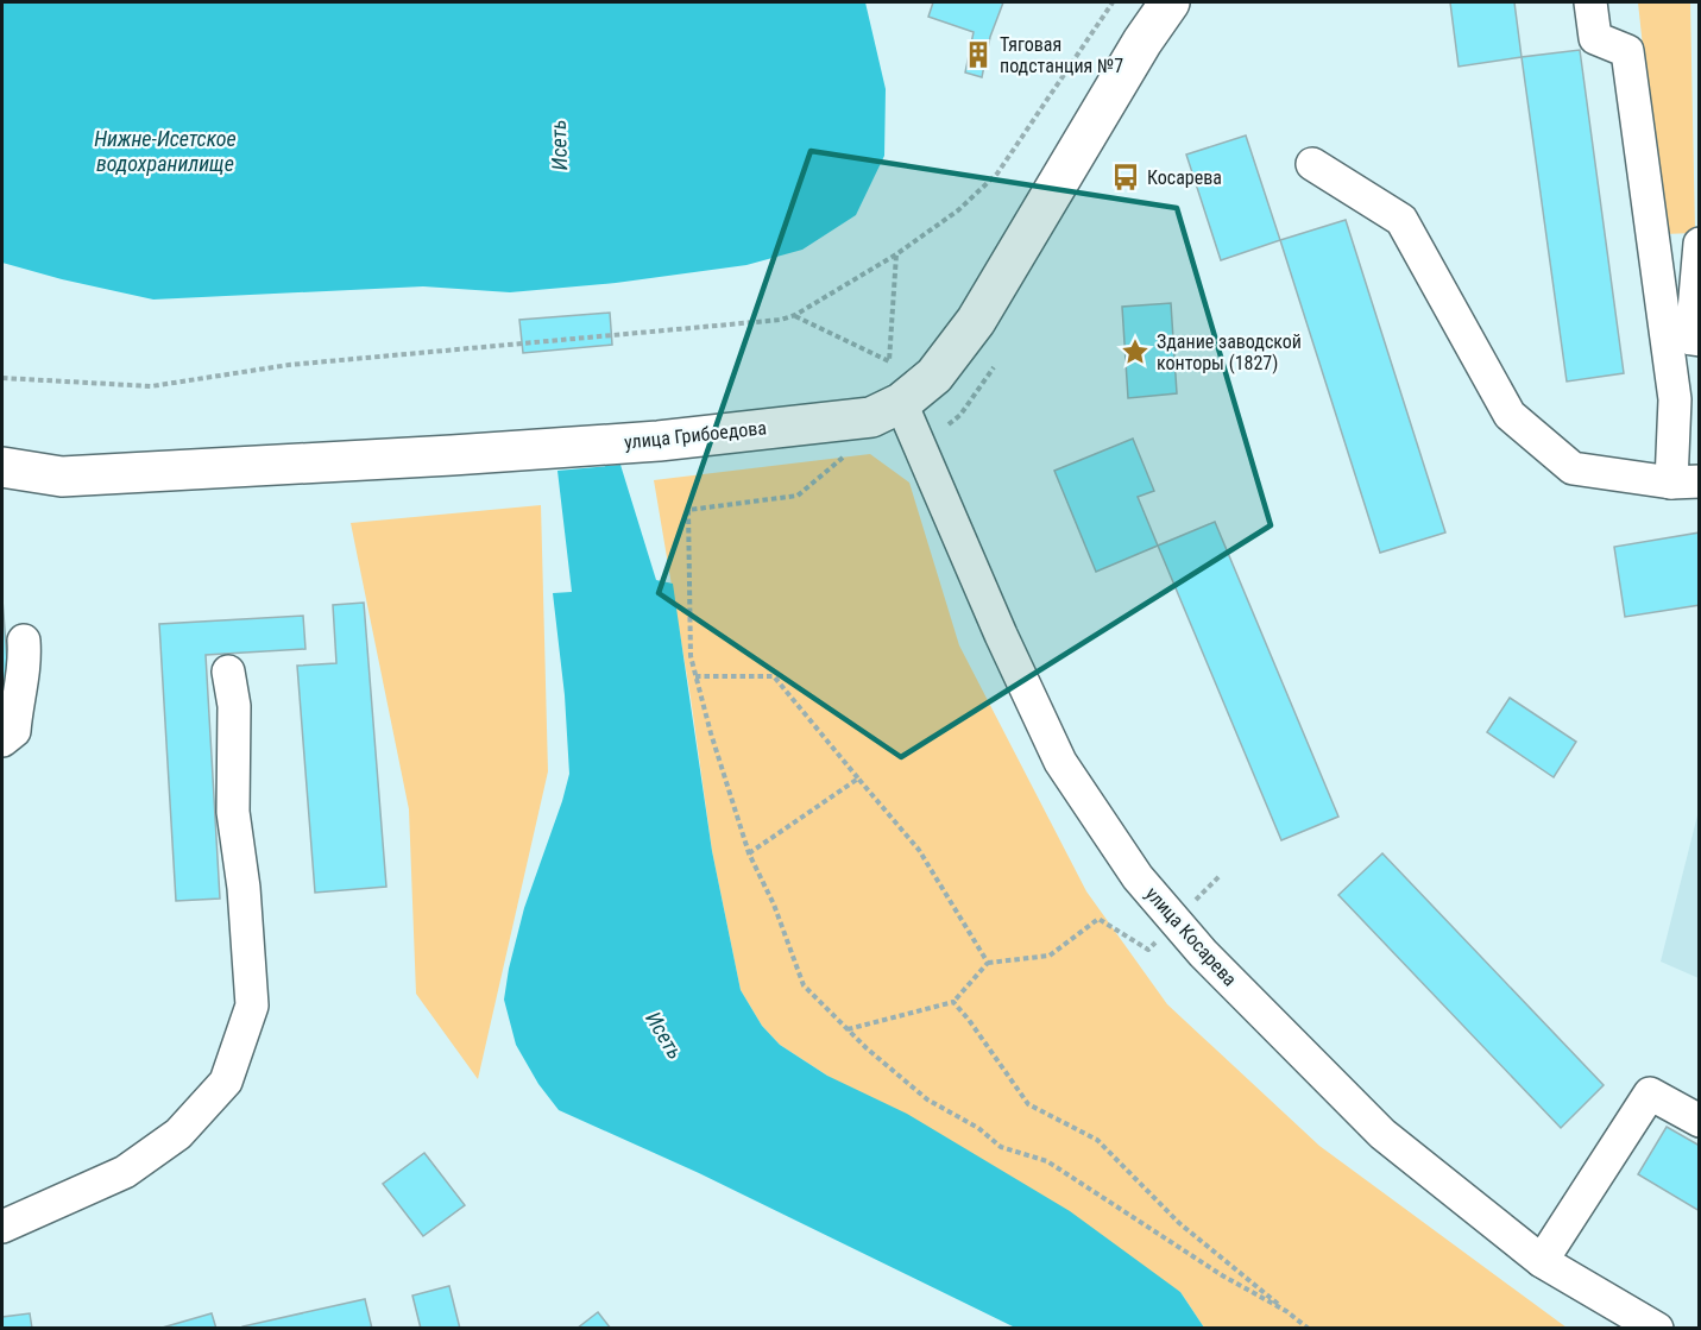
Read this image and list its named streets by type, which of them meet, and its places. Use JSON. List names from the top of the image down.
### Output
{
  "streets": {
    "main road": ["улица Грибоедова"],
    "street": ["улица Косарева"]
  },
  "crossings": [
    ["улица Грибоедова", "улица Косарева"]
  ],
  "water": ["Нижне-Исетское водохранилище", "Исеть"],
  "places": {
    "building": ["Тяговая подстанция №7"],
    "bus stop": ["Косарева"],
    "place": ["Здание заводской конторы (1827)"]
  }
}
